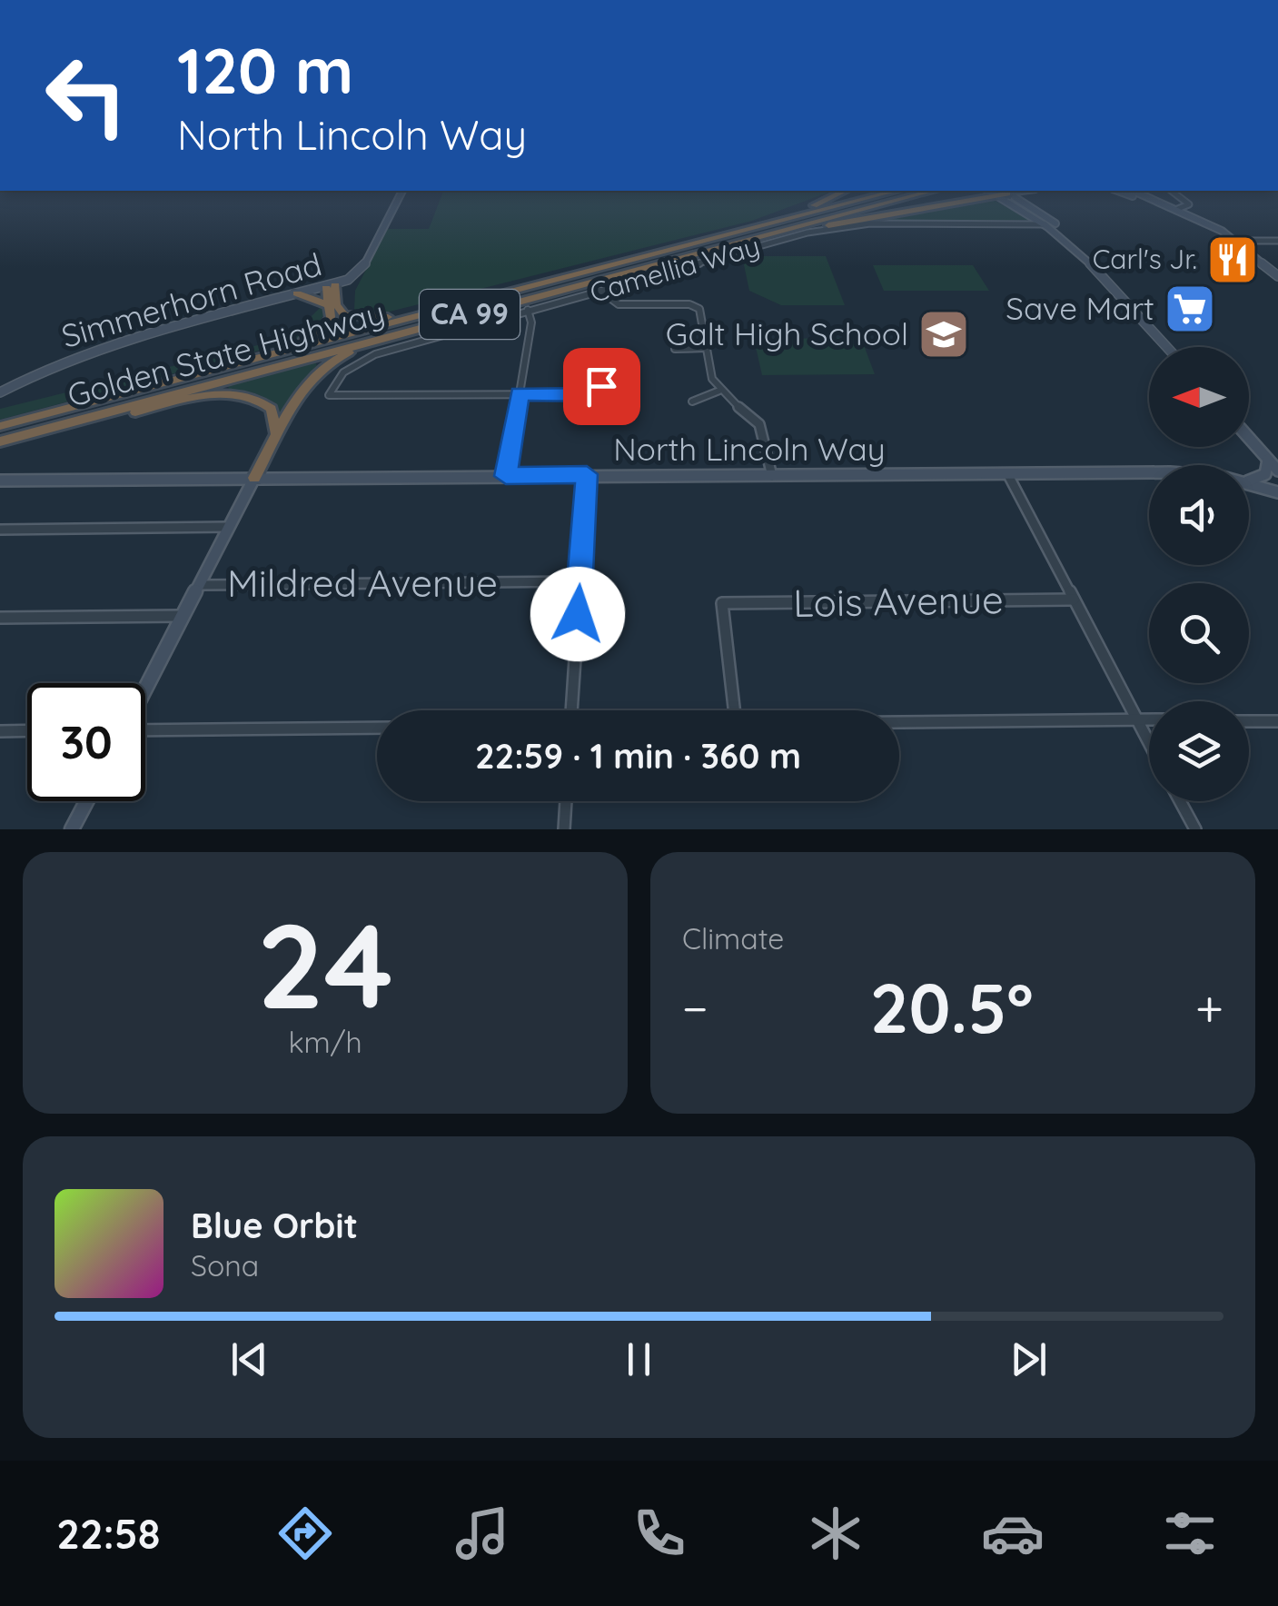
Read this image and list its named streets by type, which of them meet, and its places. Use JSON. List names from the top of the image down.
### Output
{
  "streets": {
    "highway": ["CA 99", "Golden State Highway"],
    "main road": ["Simmerhorn Road", "North Lincoln Way"],
    "street": ["Camellia Way", "Mildred Avenue", "Lois Avenue"]
  },
  "places": {
    "restaurant": ["Carl's Jr."],
    "supermarket": ["Save Mart"],
    "school or university": ["Galt High School"]
  },
  "north": "left",
  "page": {
    "turn": ["120 m", "North Lincoln Way"],
    "limit": "30",
    "trip": "22:59 · 1 min · 360 m",
    "tile": [
      ["24", "km/h"],
      "Climate"
    ],
    "heat": ["−", "20.5°", "+"],
    "song": ["Blue Orbit", "Sona"],
    "tabs": "22:58"
  }
}
